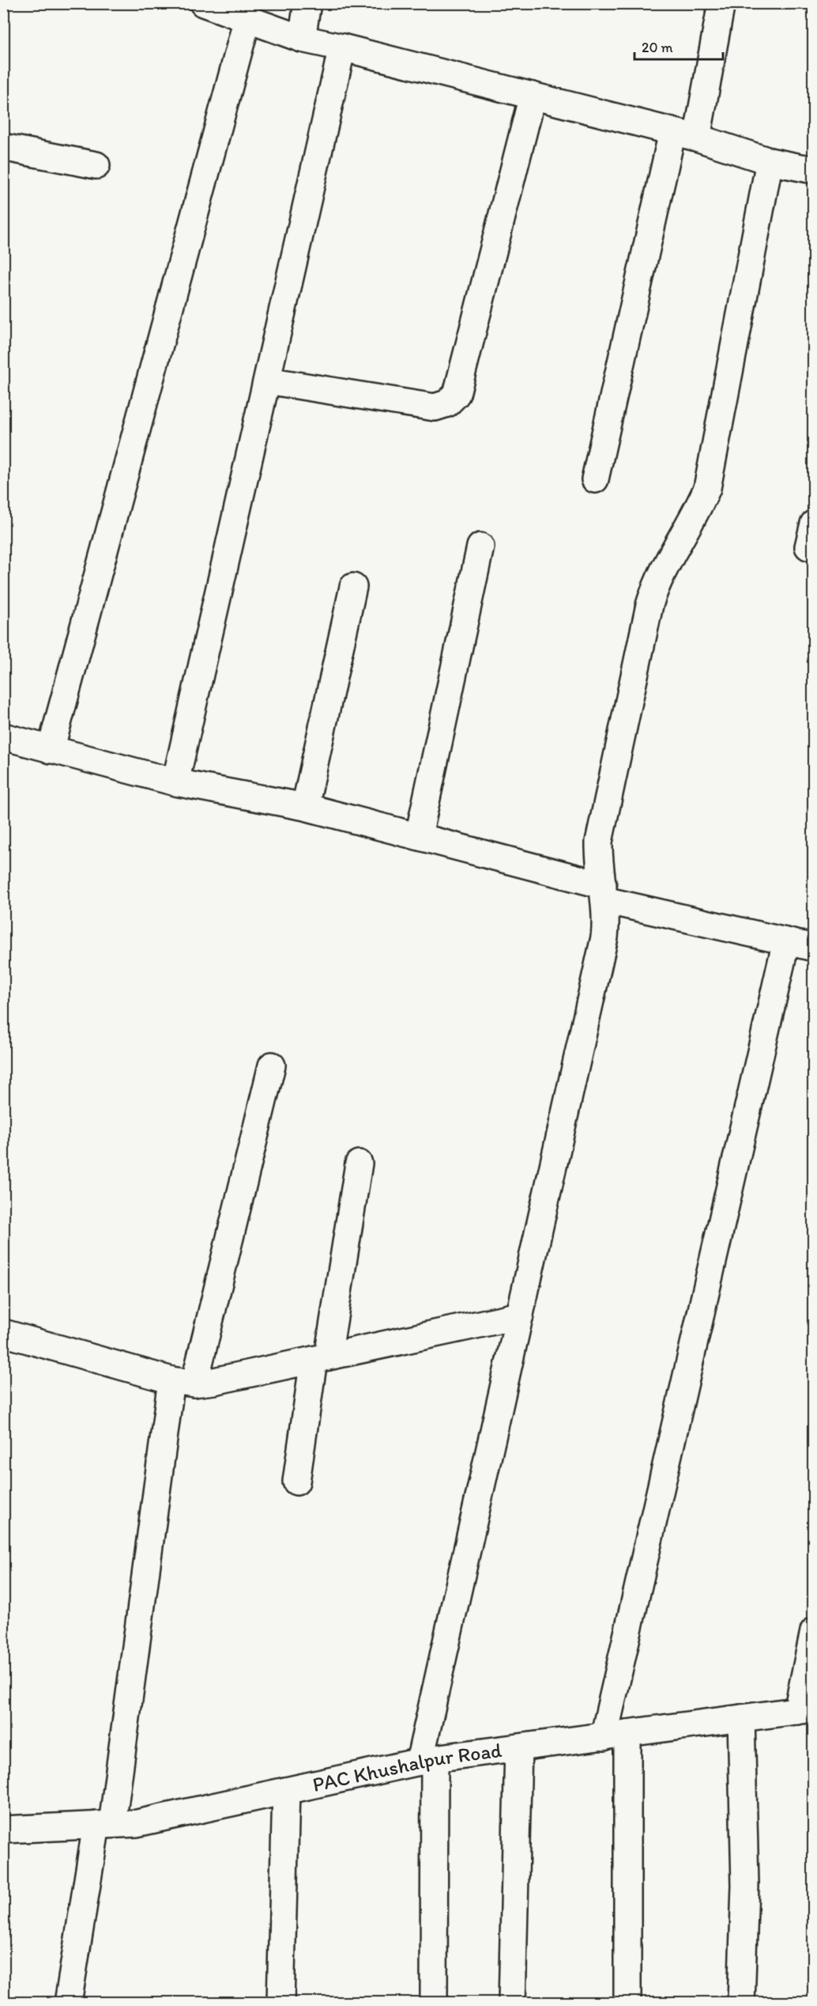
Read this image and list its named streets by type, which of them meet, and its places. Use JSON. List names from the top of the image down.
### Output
{
  "streets": {
    "street": ["PAC Khushalpur Road"]
  },
  "scale_bar": "20 m"
}
